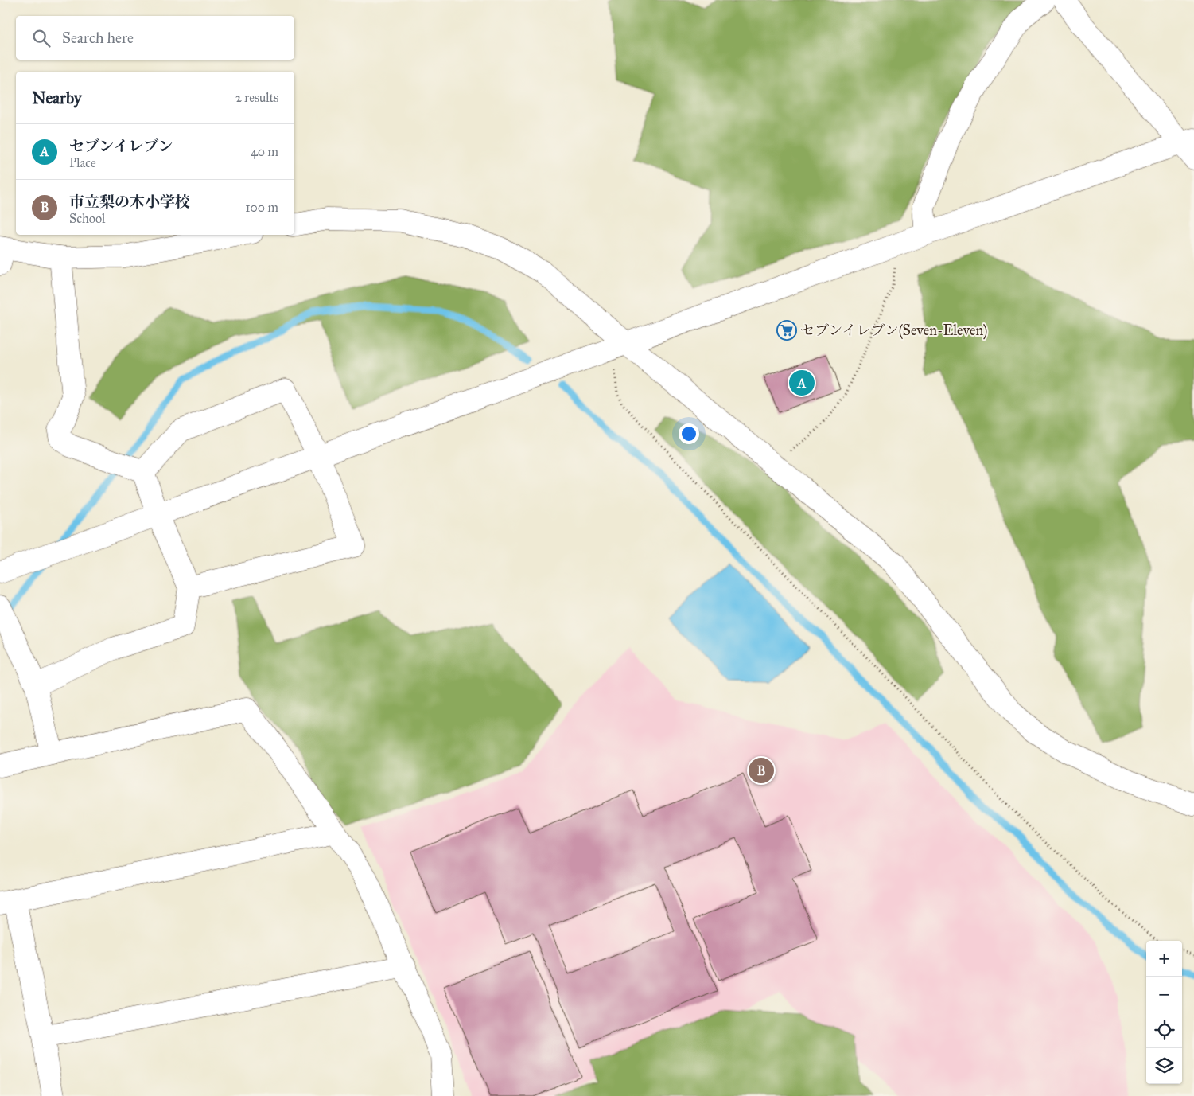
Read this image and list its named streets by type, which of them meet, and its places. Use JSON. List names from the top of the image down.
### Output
{
  "places": {
    "supermarket": ["セブンイレブン(Seven-Eleven)"]
  },
  "page": {
    "search": "Search here",
    "heading": ["Nearby", "2 results"],
    "list": [
      {
        "mark": "A",
        "name": "セブンイレブン",
        "note": "Place",
        "value": "40 m"
      },
      {
        "mark": "B",
        "name": "市立梨の木小学校",
        "note": "School",
        "value": "100 m"
      }
    ],
    "pins": ["A", "B"],
    "map_buttons": ["+", "−"]
  }
}
